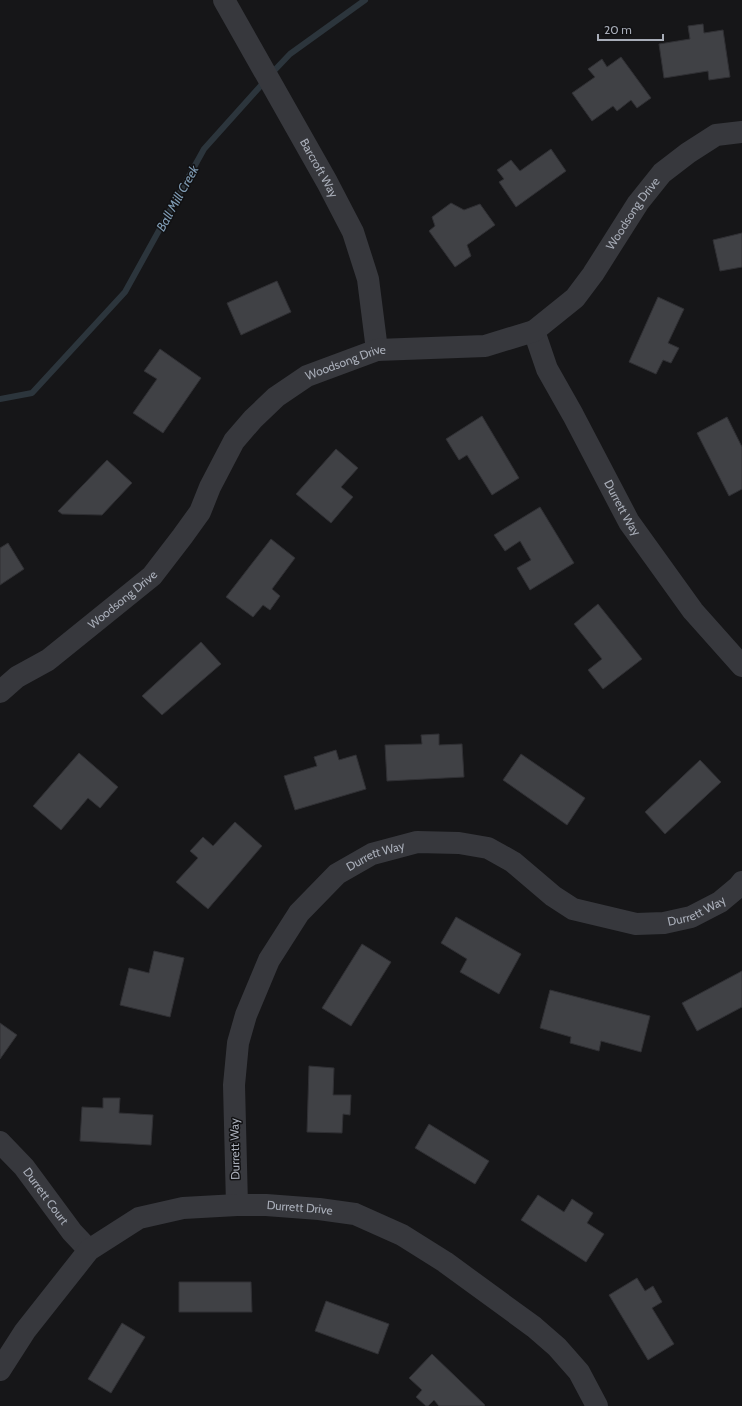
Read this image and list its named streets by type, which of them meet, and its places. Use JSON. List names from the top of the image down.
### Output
{
  "streets": {
    "street": [
      "Barcroft Way",
      "Woodsong Drive",
      "Durrett Way",
      "Durrett Court",
      "Durrett Drive"
    ]
  },
  "crossings": [
    ["Barcroft Way", "Woodsong Drive"],
    ["Woodsong Drive", "Durrett Way"],
    ["Durrett Way", "Durrett Drive"],
    ["Durrett Court", "Durrett Drive"]
  ],
  "water": ["Ball Mill Creek"],
  "scale_bar": "20 m"
}
